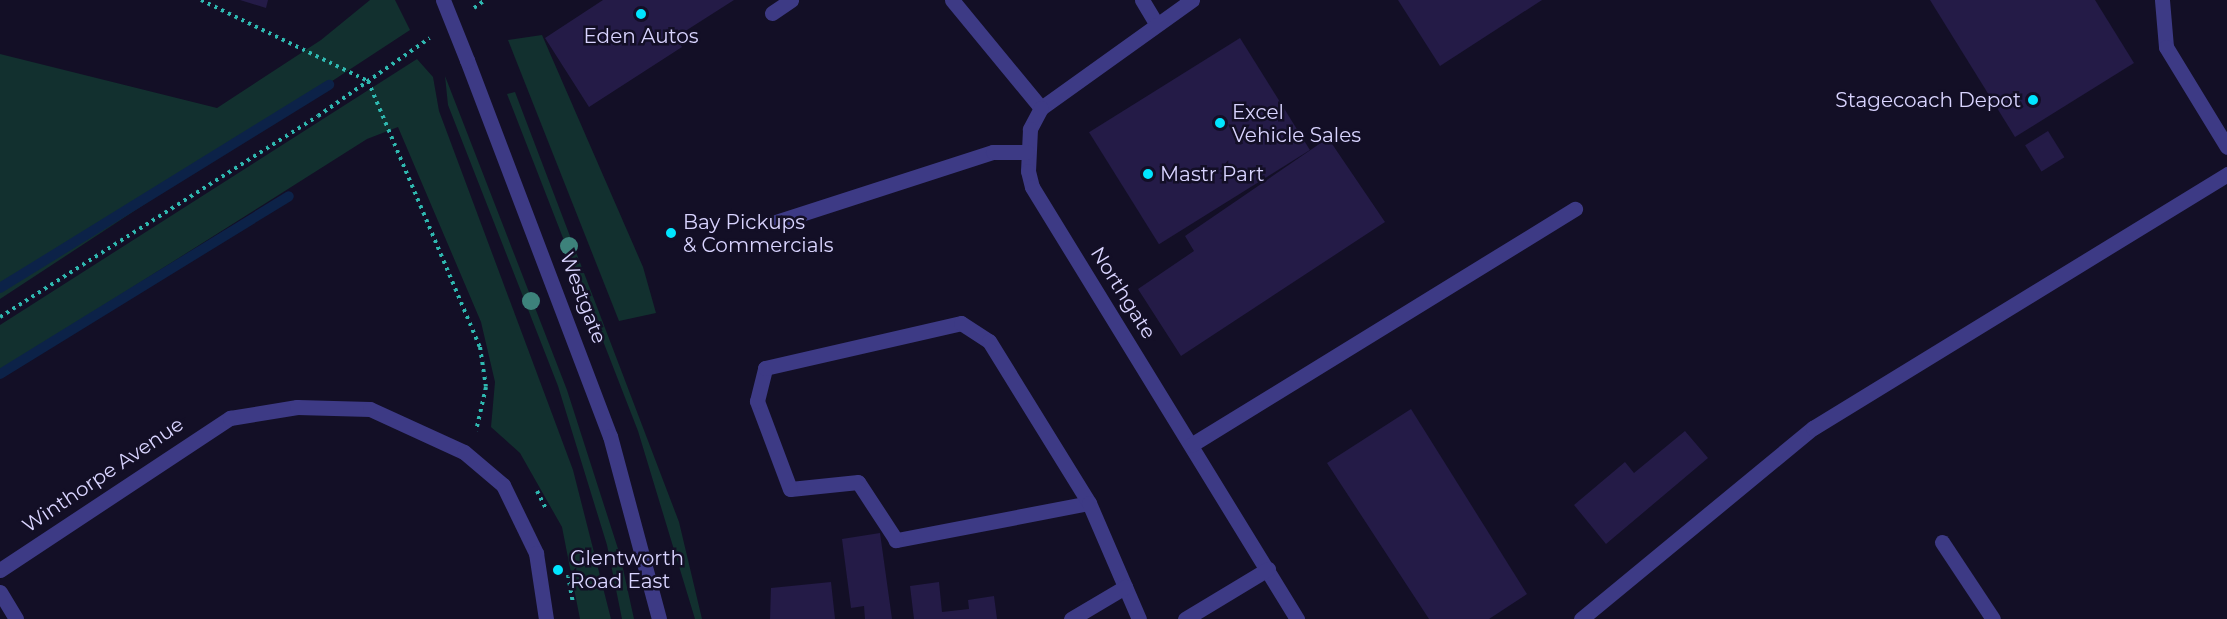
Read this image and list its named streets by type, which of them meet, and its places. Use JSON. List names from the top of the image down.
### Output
{
  "streets": {
    "street": ["Northgate", "Westgate", "Winthorpe Avenue"]
  },
  "places": [
    "Eden Autos",
    "Stagecoach Depot",
    "Excel Vehicle Sales",
    "Mastr Part",
    "Bay Pickups & Commercials",
    "Glentworth Road East"
  ]
}
